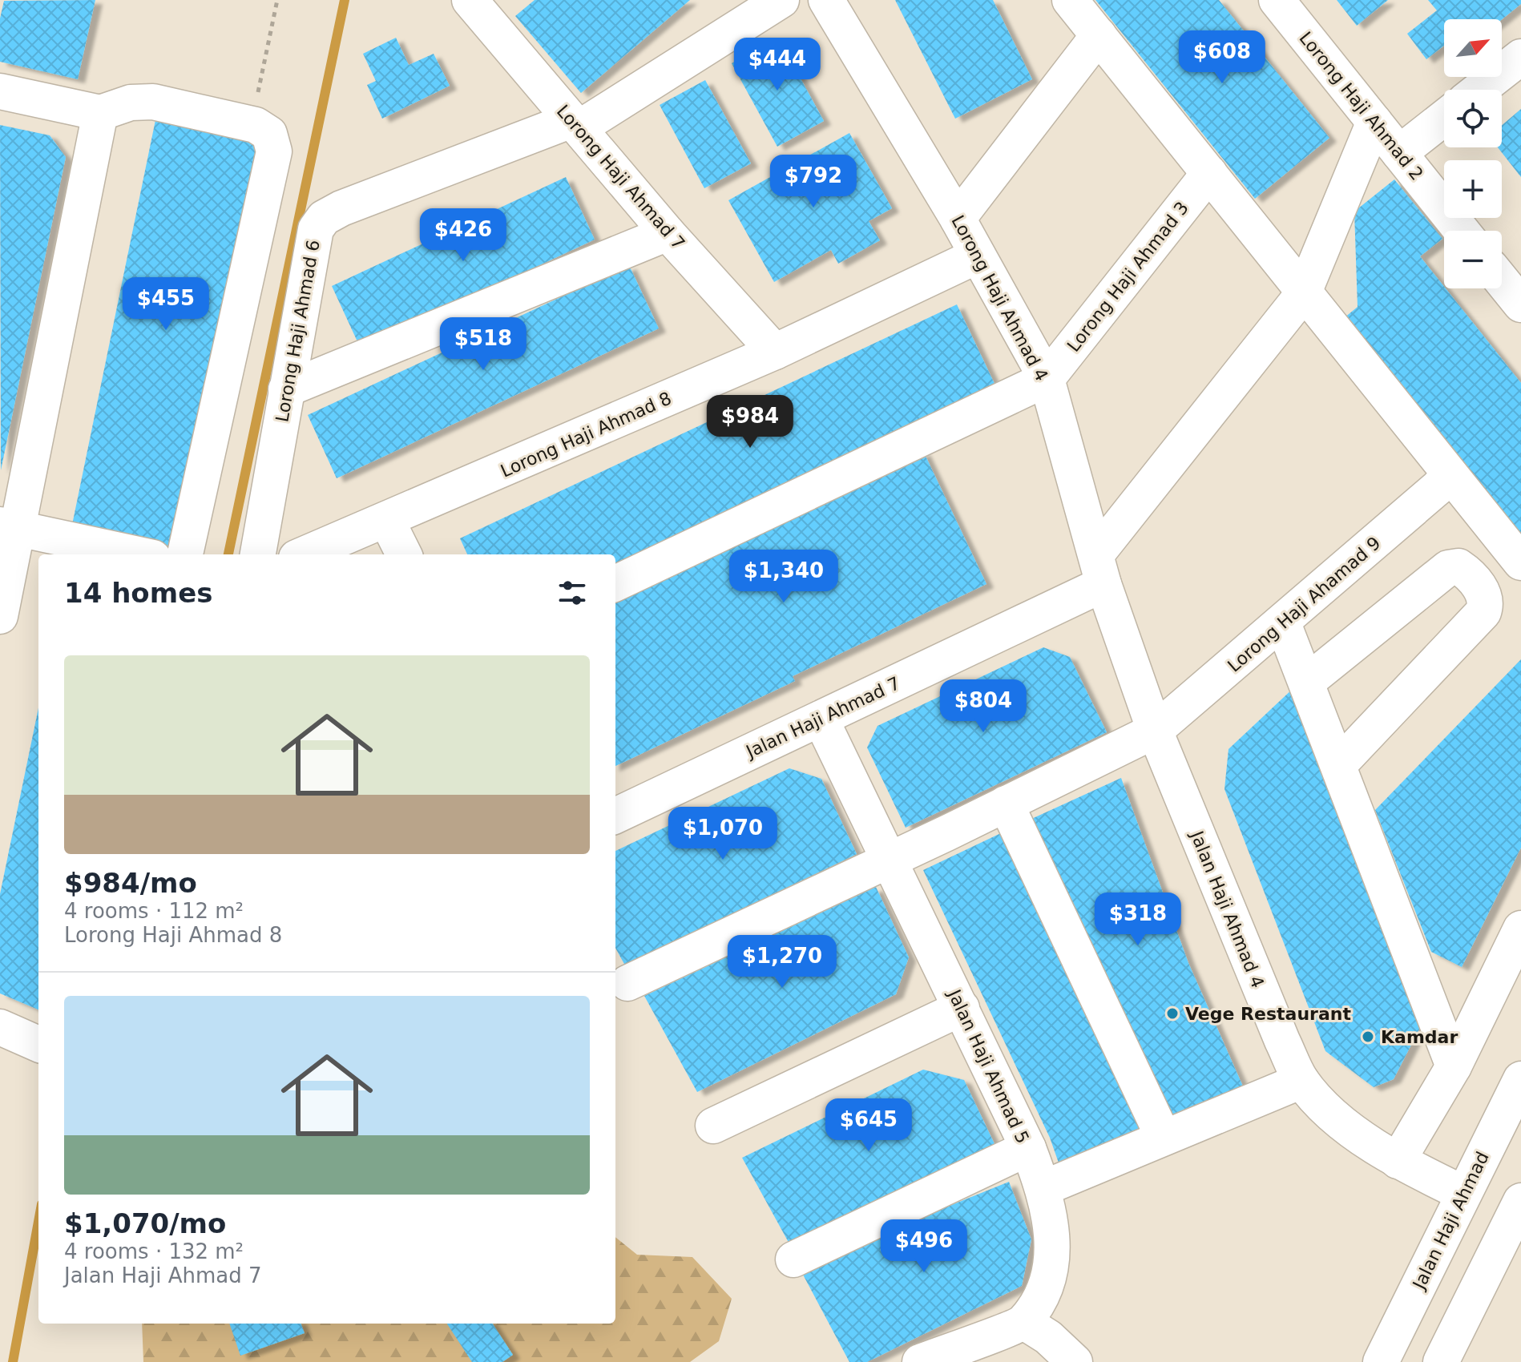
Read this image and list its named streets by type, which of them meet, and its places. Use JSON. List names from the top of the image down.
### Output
{
  "streets": {
    "street": [
      "Lorong Haji Ahmad 2",
      "Lorong Haji Ahmad 7",
      "Lorong Haji Ahmad 3",
      "Lorong Haji Ahmad 4",
      "Lorong Haji Ahmad 6",
      "Lorong Haji Ahmad 8",
      "Lorong Haji Ahamad 9",
      "Jalan Haji Ahmad 7",
      "Jalan Haji Ahmad 4",
      "Jalan Haji Ahmad 5",
      "Jalan Haji Ahmad"
    ]
  },
  "crossings": [
    ["Lorong Haji Ahmad 7", "Lorong Haji Ahmad 6"],
    ["Lorong Haji Ahmad 7", "Lorong Haji Ahmad 8"],
    ["Lorong Haji Ahmad 3", "Lorong Haji Ahmad 4"],
    ["Lorong Haji Ahmad 4", "Lorong Haji Ahmad 8"],
    ["Lorong Haji Ahmad 4", "Lorong Haji Ahamad 9"],
    ["Lorong Haji Ahmad 4", "Jalan Haji Ahmad 7"],
    ["Lorong Haji Ahmad 4", "Jalan Haji Ahmad 4"],
    ["Lorong Haji Ahamad 9", "Jalan Haji Ahmad 4"],
    ["Lorong Haji Ahamad 9", "Jalan Haji Ahmad 5"],
    ["Jalan Haji Ahmad 7", "Jalan Haji Ahmad 5"],
    ["Jalan Haji Ahmad 4", "Jalan Haji Ahmad"]
  ],
  "places": ["Vege Restaurant", "Kamdar"],
  "north": "top right",
  "page": {
    "map_buttons": ["+", "−"],
    "price": [
      "$608",
      "$444",
      "$792",
      "$426",
      "$455",
      "$518",
      "$984",
      "$1,340",
      "$804",
      "$1,070",
      "$318",
      "$1,270",
      "$645",
      "$496"
    ],
    "heading": "14 homes",
    "list": [
      {
        "name": "$984/mo",
        "note": "4 rooms · 112 m² · Lorong Haji Ahmad 8"
      },
      {
        "name": "$1,070/mo",
        "note": "4 rooms · 132 m² · Jalan Haji Ahmad 7"
      }
    ]
  }
}
